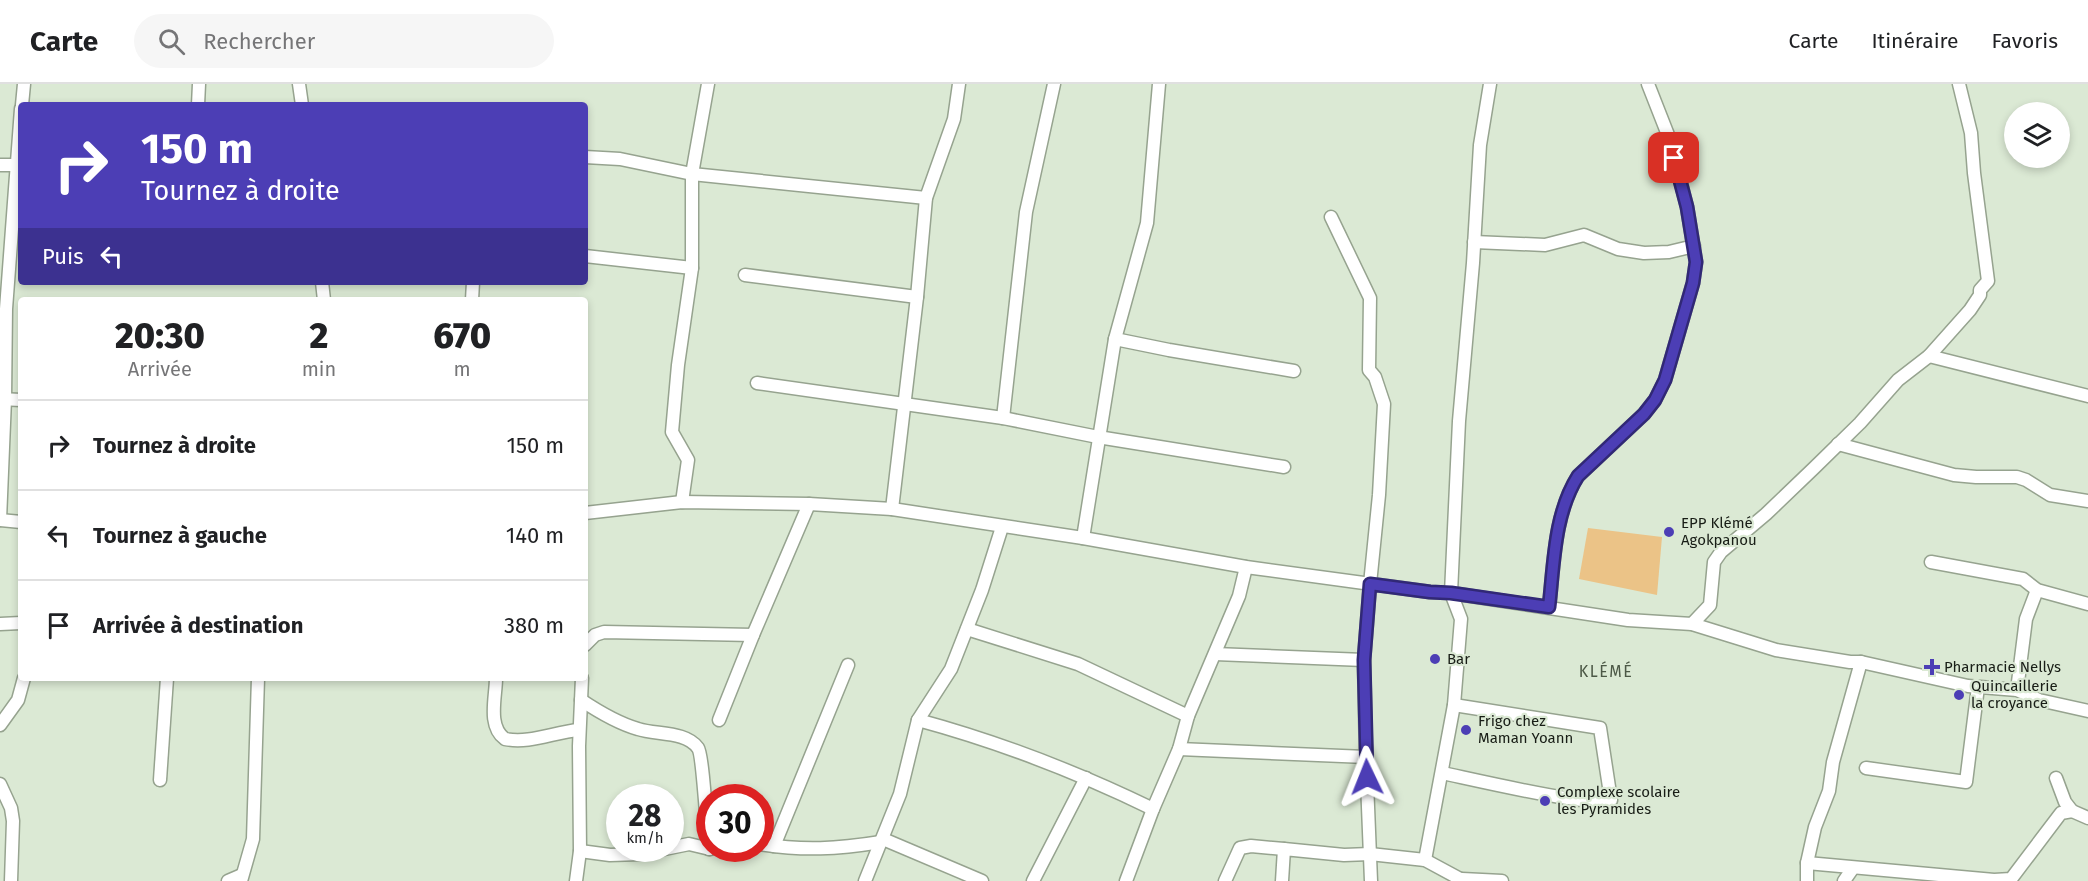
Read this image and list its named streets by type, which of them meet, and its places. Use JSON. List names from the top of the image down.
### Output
{
  "districts": ["KLÉMÉ"],
  "places": {
    "other": [
      "EPP Klémé Agokpanou",
      "Bar",
      "Quincaillerie la croyance",
      "Frigo chez Maman Yoann",
      "Complexe scolaire les Pyramides"
    ],
    "health": ["Pharmacie Nellys"]
  },
  "page": {
    "header": "Carte",
    "search": "Rechercher",
    "nav": ["Carte", "Itinéraire", "Favoris"],
    "turn": ["150 m", "Tournez à droite"],
    "then": "Puis",
    "eta": [
      "20:30",
      "Arrivée",
      "2",
      "min",
      "670",
      "m"
    ],
    "list": [
      {
        "name": "Tournez à droite",
        "value": "150 m"
      },
      {
        "name": "Tournez à gauche",
        "value": "140 m"
      },
      {
        "name": "Arrivée à destination",
        "value": "380 m"
      }
    ],
    "speed": "28 km/h",
    "limit": "30"
  }
}
